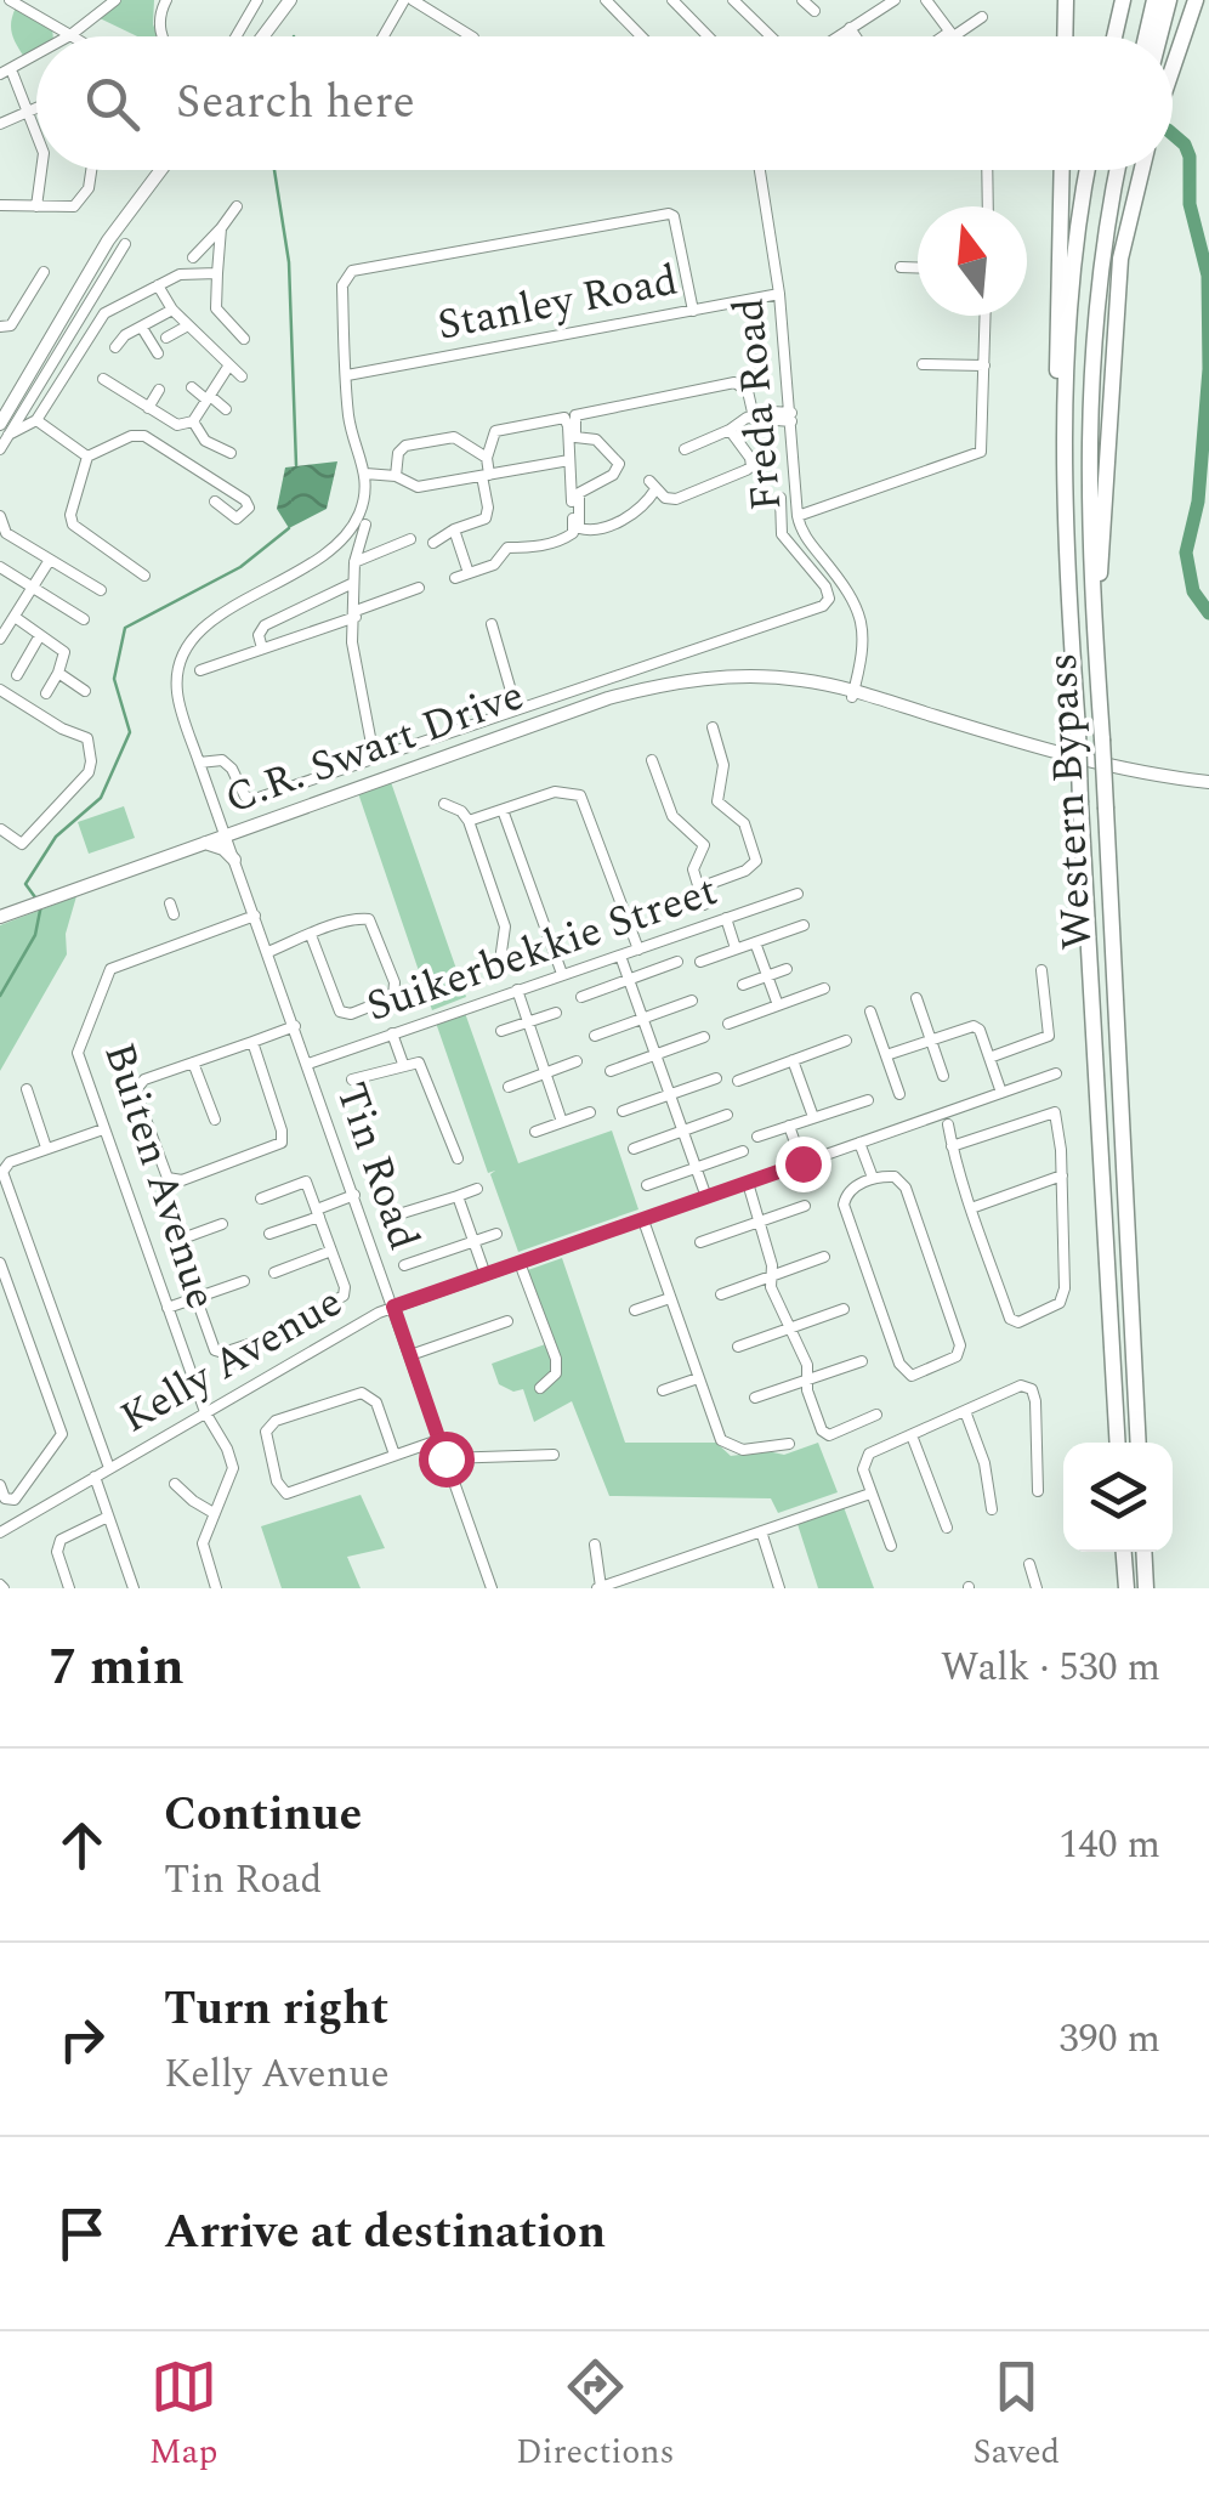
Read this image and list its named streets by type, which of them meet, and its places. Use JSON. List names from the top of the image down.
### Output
{
  "streets": {
    "highway": ["Western Bypass"],
    "street": [
      "Stanley Road",
      "Freda Road",
      "C.R. Swart Drive",
      "Suikerbekkie Street",
      "Tin Road",
      "Buiten Avenue",
      "Kelly Avenue"
    ]
  },
  "crossings": [
    ["Stanley Road", "Freda Road"],
    ["Freda Road", "C.R. Swart Drive"],
    ["C.R. Swart Drive", "Tin Road"],
    ["Suikerbekkie Street", "Tin Road"],
    ["Tin Road", "Buiten Avenue"],
    ["Tin Road", "Kelly Avenue"],
    ["Buiten Avenue", "Kelly Avenue"]
  ],
  "north": "top",
  "page": {
    "search": "Search here",
    "heading": ["7 min", "Walk · 530 m"],
    "list": [
      ["Continue", "Tin Road", "140 m"],
      ["Turn right", "Kelly Avenue", "390 m"],
      "Arrive at destination"
    ],
    "nav": ["Map", "Directions", "Saved"]
  }
}
